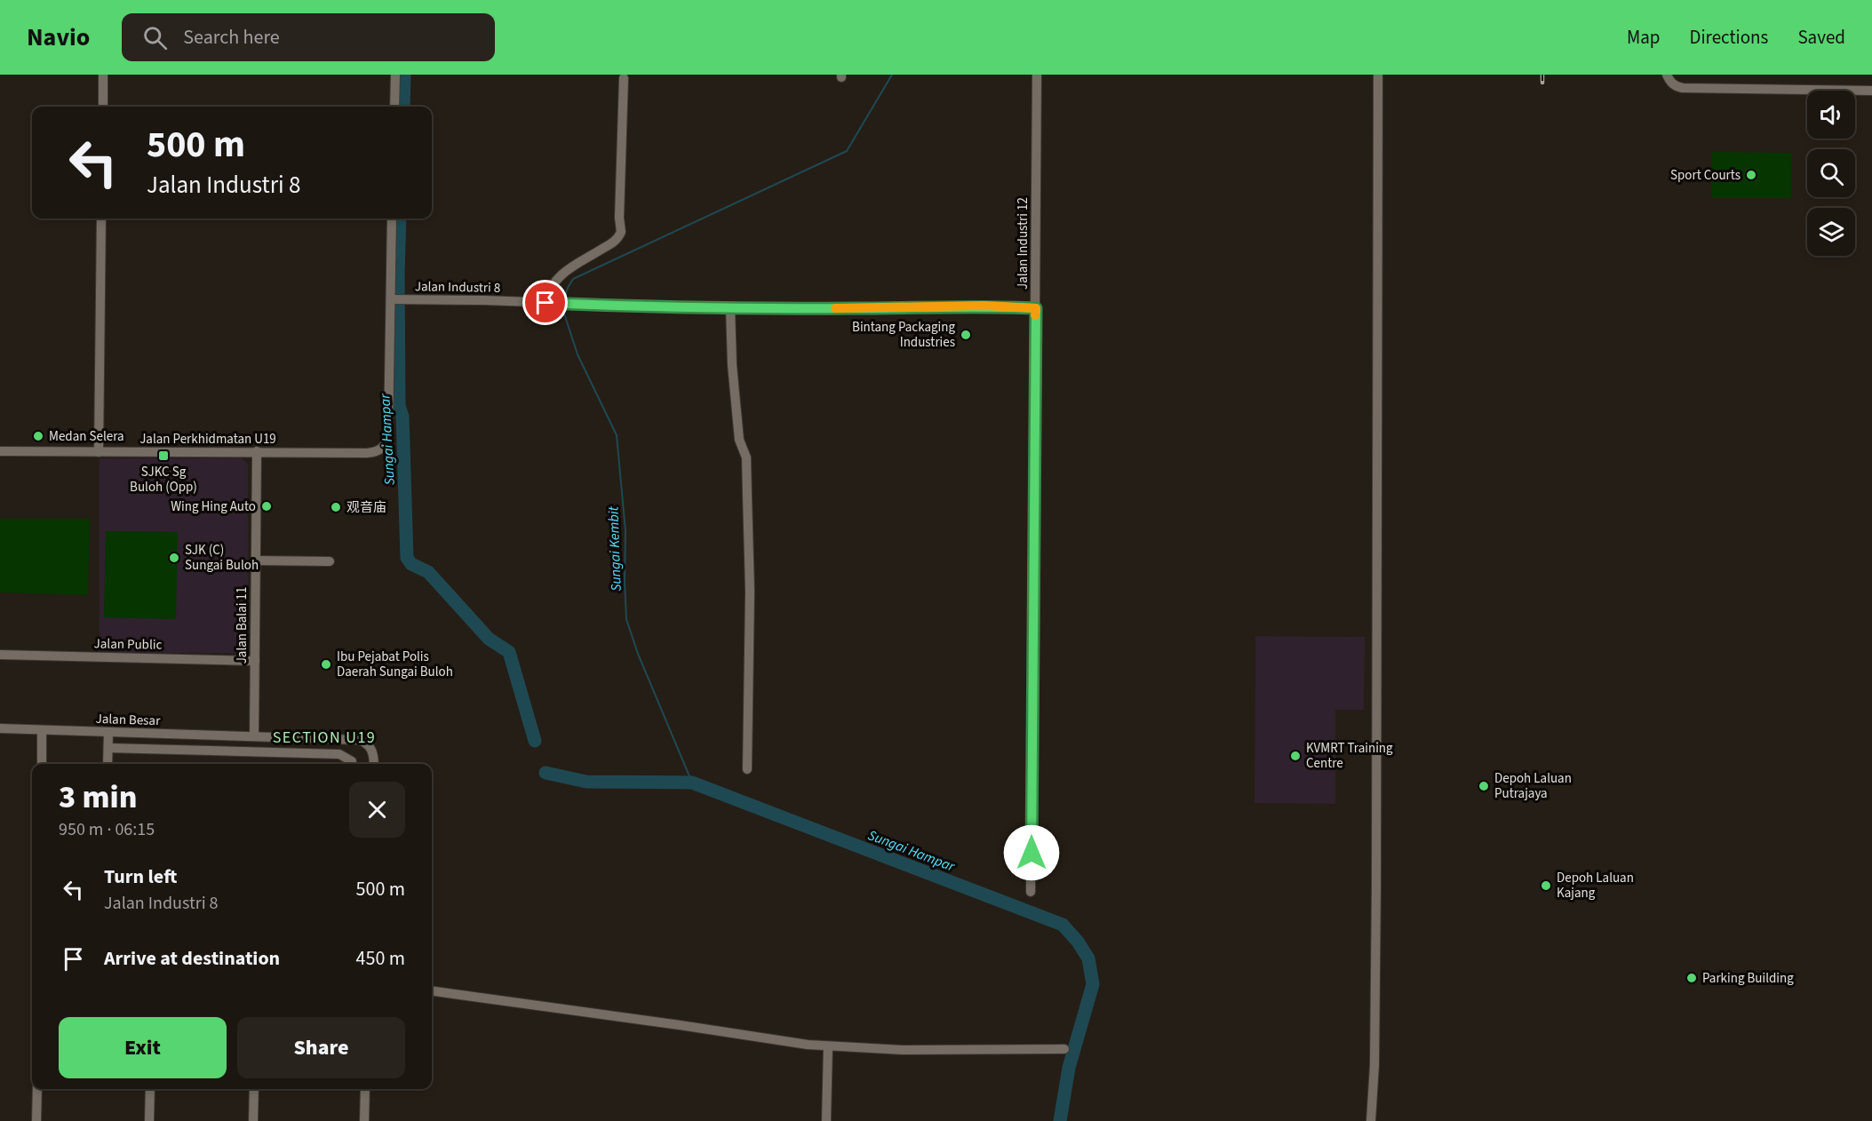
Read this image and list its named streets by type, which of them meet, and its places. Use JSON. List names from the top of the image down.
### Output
{
  "streets": {
    "street": [
      "Jalan Industri 12",
      "Jalan Industri 8",
      "Jalan Perkhidmatan U19",
      "Jalan Balai 11",
      "Jalan Public",
      "Jalan Besar"
    ]
  },
  "crossings": [
    ["Jalan Industri 12", "Jalan Industri 8"],
    ["Jalan Industri 8", "Jalan Perkhidmatan U19"],
    ["Jalan Perkhidmatan U19", "Jalan Balai 11"],
    ["Jalan Balai 11", "Jalan Public"],
    ["Jalan Balai 11", "Jalan Besar"]
  ],
  "districts": ["SECTION U19"],
  "water": ["Sungai Hampar", "Sungai Kembit"],
  "places": {
    "other": [
      "Sport Courts",
      "Bintang Packaging Industries",
      "Medan Selera",
      "Wing Hing Auto",
      "观音庙",
      "SJK (C) Sungai Buloh",
      "Ibu Pejabat Polis Daerah Sungai Buloh",
      "KVMRT Training Centre",
      "Depoh Laluan Putrajaya",
      "Depoh Laluan Kajang",
      "Parking Building"
    ],
    "transit": ["SJKC Sg Buloh (Opp)"]
  },
  "page": {
    "header": "Navio",
    "search": "Search here",
    "nav": ["Map", "Directions", "Saved"],
    "turn": ["500 m", "Jalan Industri 8"],
    "heading": ["3 min", "950 m · 06:15"],
    "list": [
      {
        "name": "Turn left",
        "note": "Jalan Industri 8",
        "value": "500 m"
      },
      {
        "name": "Arrive at destination",
        "value": "450 m"
      }
    ],
    "buttons": ["Exit", "Share"]
  }
}
